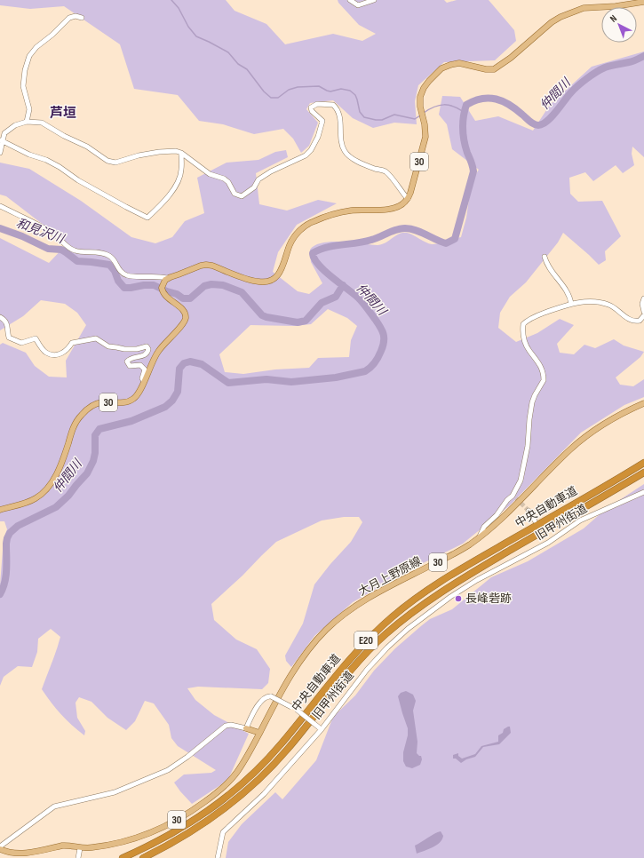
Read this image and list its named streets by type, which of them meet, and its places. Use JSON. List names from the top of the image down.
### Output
{
  "streets": {
    "highway": ["中央自動車道", "E20"],
    "main road": ["30", "大月上野原線"],
    "street": ["旧甲州街道"]
  },
  "districts": ["芦垣"],
  "water": ["仲間川", "和見沢川"],
  "places": ["長峰砦跡"],
  "north": "top left"
}
